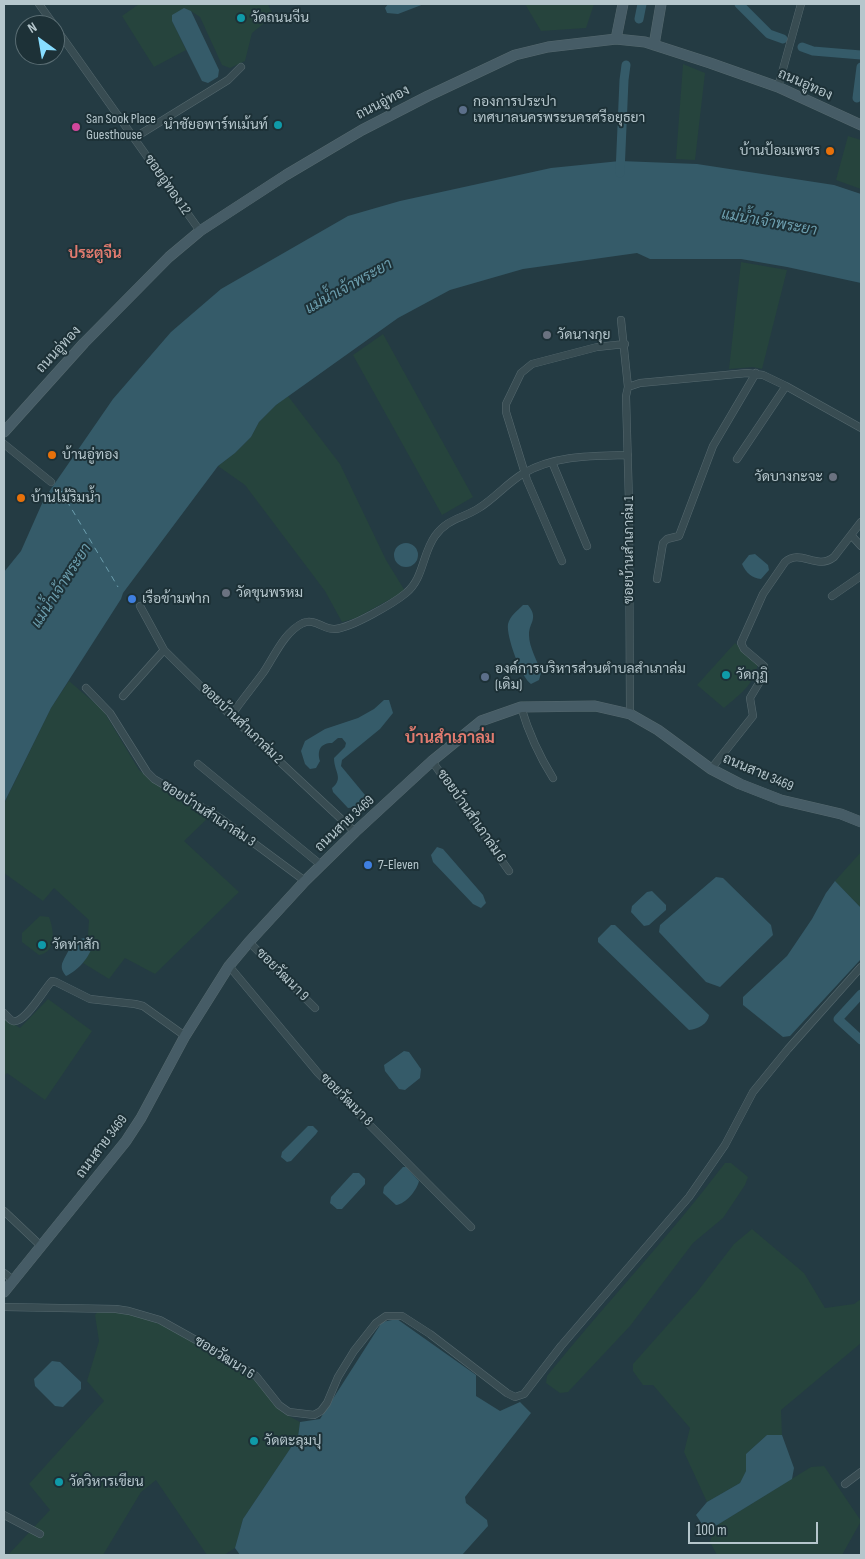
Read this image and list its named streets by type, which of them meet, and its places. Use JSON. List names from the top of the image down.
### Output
{
  "streets": {
    "street": [
      "ถนนอู่ทอง",
      "ซอยอู่ทอง 12",
      "ซอยบ้านสำเภาล่ม 1",
      "ซอยบ้านสำเภาล่ม 2",
      "ถนนสาย 3469",
      "ซอยบ้านสำเภาล่ม 3",
      "ซอยบ้านสำเภาล่ม 6",
      "ซอยวัฒนา 9",
      "ซอยวัฒนา 8",
      "ซอยวัฒนา 6"
    ]
  },
  "crossings": [
    ["ถนนอู่ทอง", "ซอยอู่ทอง 12"],
    ["ซอยบ้านสำเภาล่ม 1", "ถนนสาย 3469"],
    ["ซอยบ้านสำเภาล่ม 2", "ถนนสาย 3469"],
    ["ถนนสาย 3469", "ซอยบ้านสำเภาล่ม 3"],
    ["ถนนสาย 3469", "ซอยบ้านสำเภาล่ม 6"],
    ["ถนนสาย 3469", "ซอยวัฒนา 9"],
    ["ถนนสาย 3469", "ซอยวัฒนา 8"]
  ],
  "districts": ["ประตูจีน", "บ้านสำเภาล่ม"],
  "water": ["แม่น้ำเจ้าพระยา"],
  "places": [
    "วัดถนนจีน",
    "กองการประปา เทศบาลนครพระนครศรีอยุธยา",
    "นำชัยอพาร์ทเม้นท์",
    "San Sook Place Guesthouse",
    "บ้านป้อมเพชร",
    "วัดนางกุย",
    "บ้านอู่ทอง",
    "วัดบางกะจะ",
    "บ้านไม้ริมน้ำ",
    "วัดขุนพรหม",
    "เรือข้ามฟาก",
    "วัดกุฏิ",
    "องค์การบริหารส่วนตำบลสำเภาล่ม (เดิม)",
    "7-Eleven",
    "วัดท่าสัก",
    "วัดตะลุมปุ",
    "วัดวิหารเขียน"
  ],
  "scale_bar": "100 m",
  "north": "top left"
}
